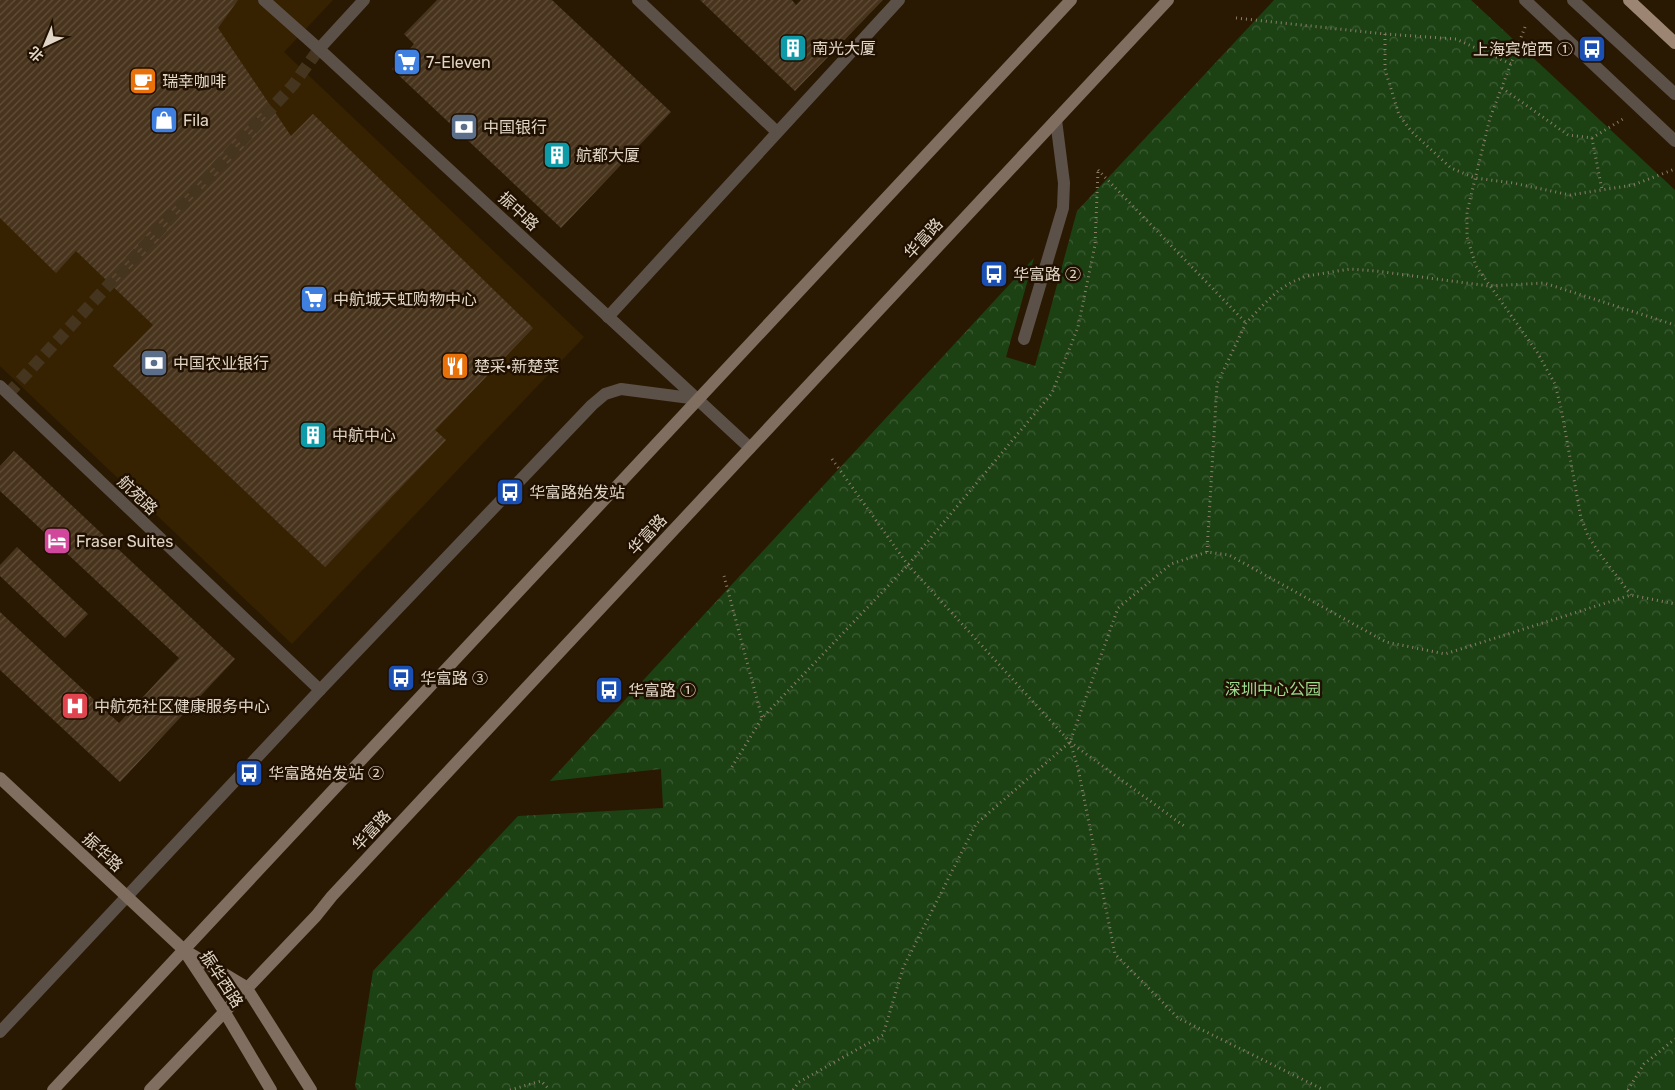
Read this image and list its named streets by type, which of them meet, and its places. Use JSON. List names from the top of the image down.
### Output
{
  "streets": {
    "main road": ["华富路", "振华路", "振华西路"],
    "street": ["振中路", "航苑路"]
  },
  "crossings": [
    ["振中路", "华富路"],
    ["华富路", "振华西路"],
    ["振华路", "振华西路"]
  ],
  "parks": ["深圳中心公园"],
  "places": {
    "building": ["南光大厦", "航都大厦", "中航中心"],
    "bus stop": [
      "上海宾馆西 ①",
      "华富路 ②",
      "华富路始发站",
      "华富路 ③",
      "华富路 ①",
      "华富路始发站 ②"
    ],
    "supermarket": ["7-Eleven", "中航城天虹购物中心"],
    "cafe": ["瑞幸咖啡"],
    "shop": ["Fila"],
    "bank": ["中国银行", "中国农业银行"],
    "restaurant": ["楚采·新楚菜"],
    "hotel": ["Fraser Suites"],
    "hospital": ["中航苑社区健康服务中心"]
  },
  "north": "bottom left"
}
